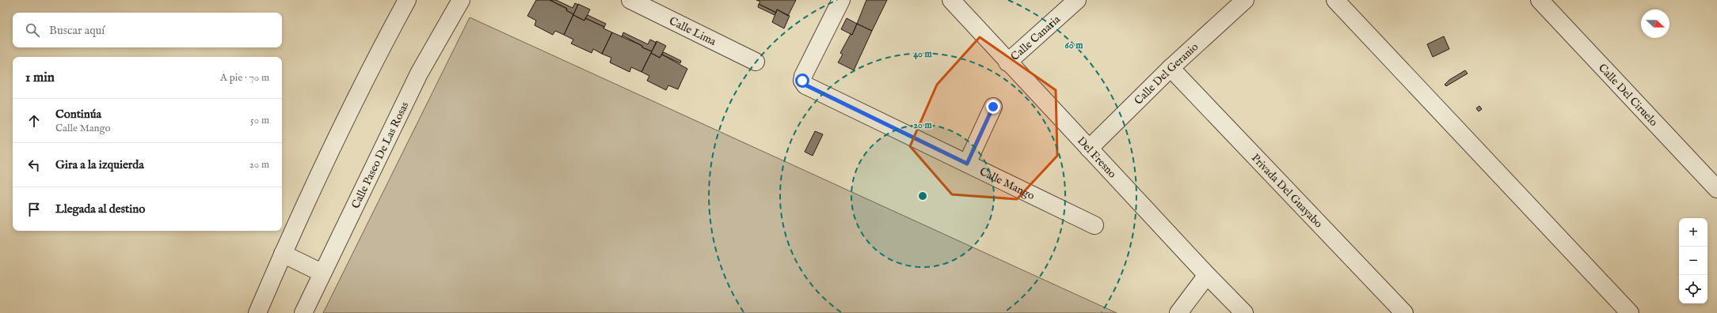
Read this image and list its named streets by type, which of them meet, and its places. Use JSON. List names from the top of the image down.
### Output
{
  "streets": {
    "street": [
      "Calle Lima",
      "Calle Canaria",
      "Calle Del Geranio",
      "Calle Del Ciruelo",
      "Calle Paseo De Las Rosas",
      "Del Fresno",
      "Calle Mango",
      "Privada Del Guayabo"
    ]
  },
  "crossings": [
    ["Calle Canaria", "Del Fresno"],
    ["Calle Del Geranio", "Del Fresno"],
    ["Calle Del Geranio", "Privada Del Guayabo"]
  ],
  "north": "right",
  "page": {
    "search": "Buscar aquí",
    "heading": ["1 min", "A pie · 70 m"],
    "list": [
      ["Continúa", "Calle Mango", "50 m"],
      ["Gira a la izquierda", "20 m"],
      "Llegada al destino"
    ],
    "map_buttons": ["+", "−"]
  },
  "rings": ["60 m", "40 m", "20 m"]
}
